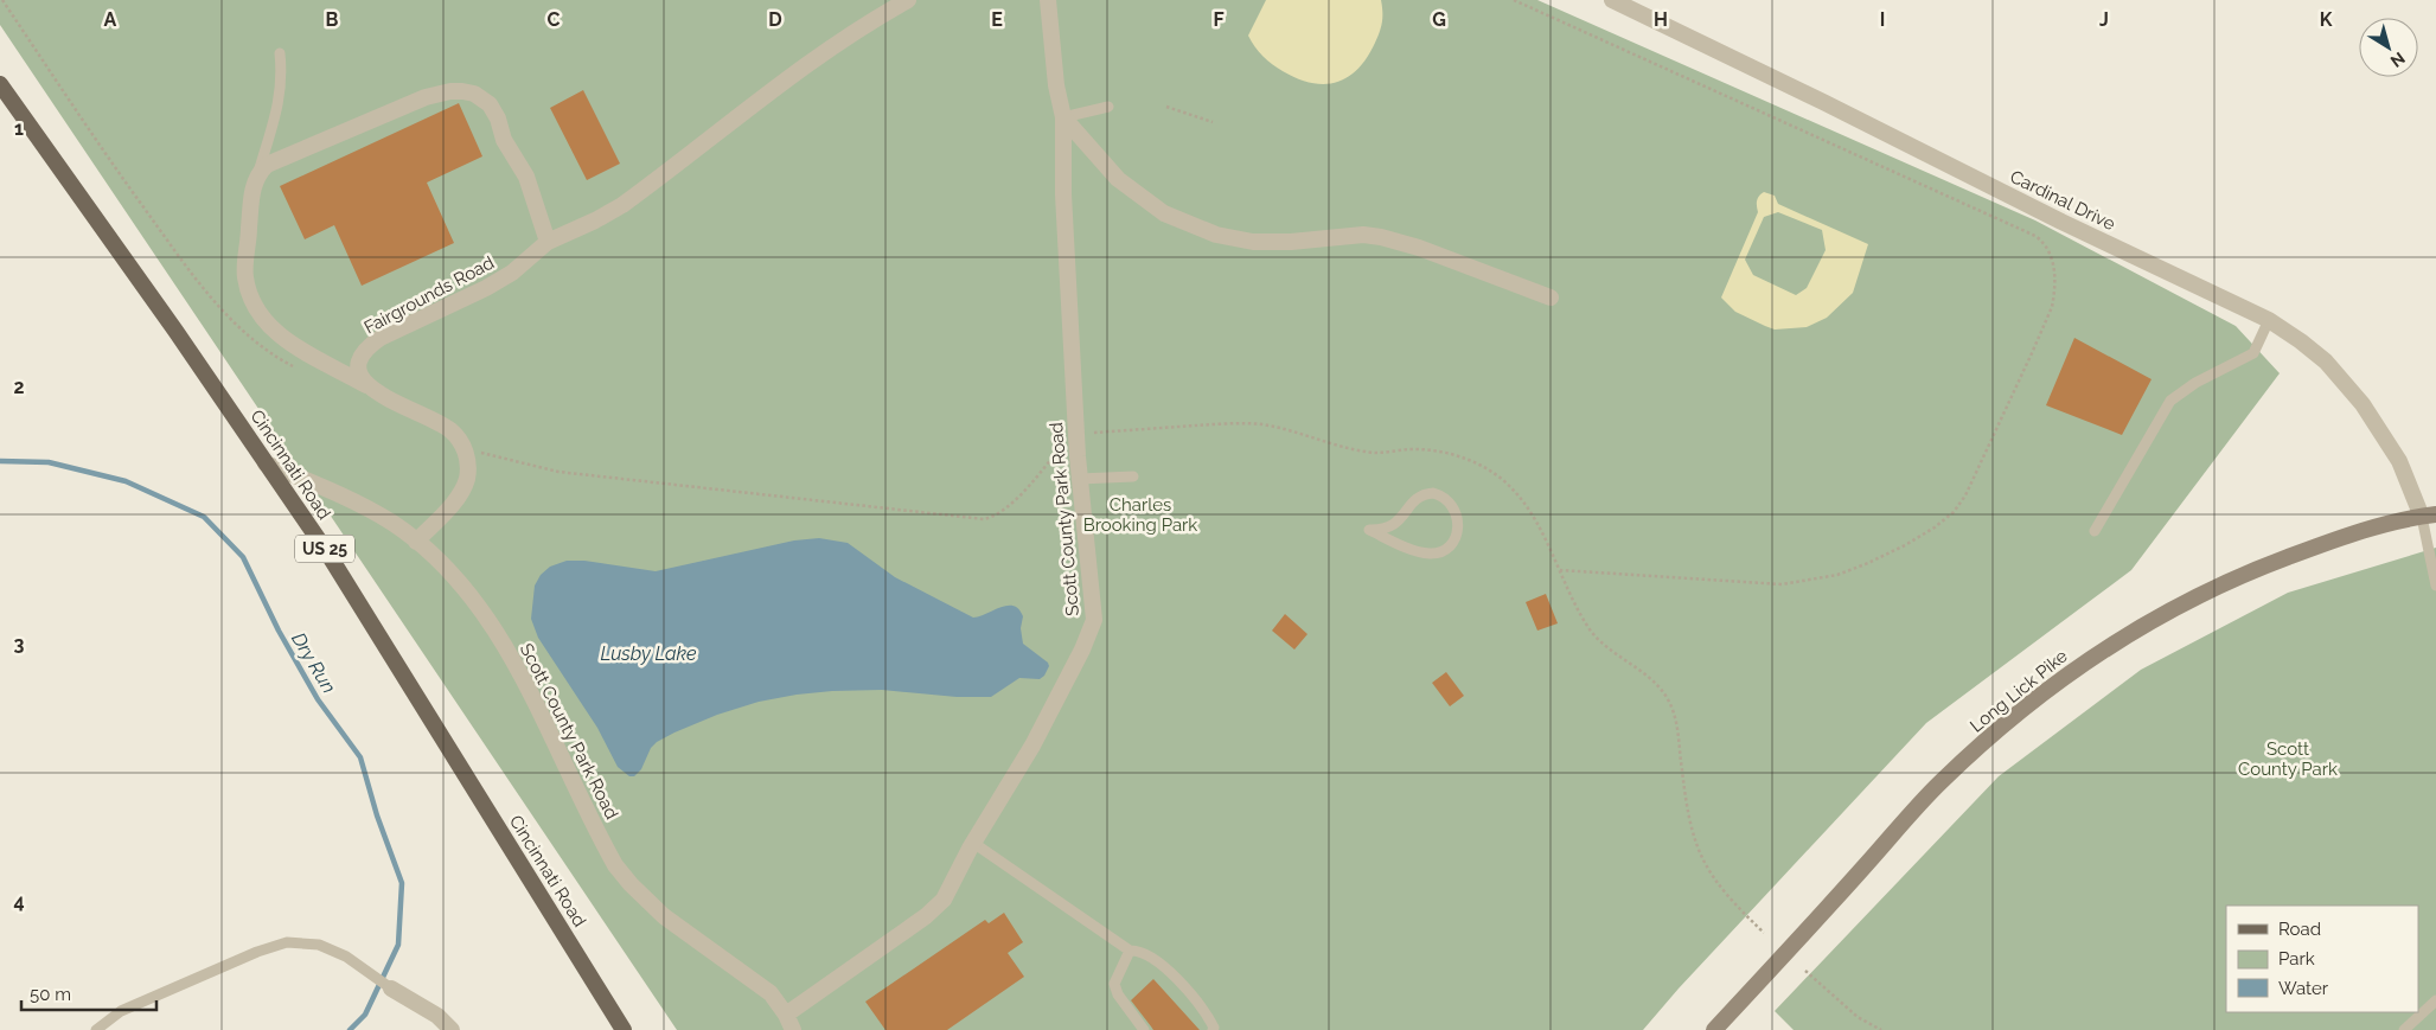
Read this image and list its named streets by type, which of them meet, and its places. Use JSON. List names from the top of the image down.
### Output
{
  "streets": {
    "main road": ["Cincinnati Road", "US 25", "Long Lick Pike"],
    "street": ["Cardinal Drive", "Fairgrounds Road", "Scott County Park Road"]
  },
  "crossings": [
    ["Cardinal Drive", "Long Lick Pike"],
    ["Cincinnati Road", "Scott County Park Road"]
  ],
  "water": ["Lusby Lake", "Dry Run"],
  "parks": ["Charles Brooking Park", "Scott County Park"],
  "legend": ["Road", "Park", "Water"],
  "scale_bar": "50 m",
  "north": "bottom right",
  "grid": {
    "columns": [
      "A",
      "B",
      "C",
      "D",
      "E",
      "F",
      "G",
      "H",
      "I",
      "J",
      "K"
    ],
    "rows": [
      "1",
      "2",
      "3",
      "4"
    ]
  }
}
